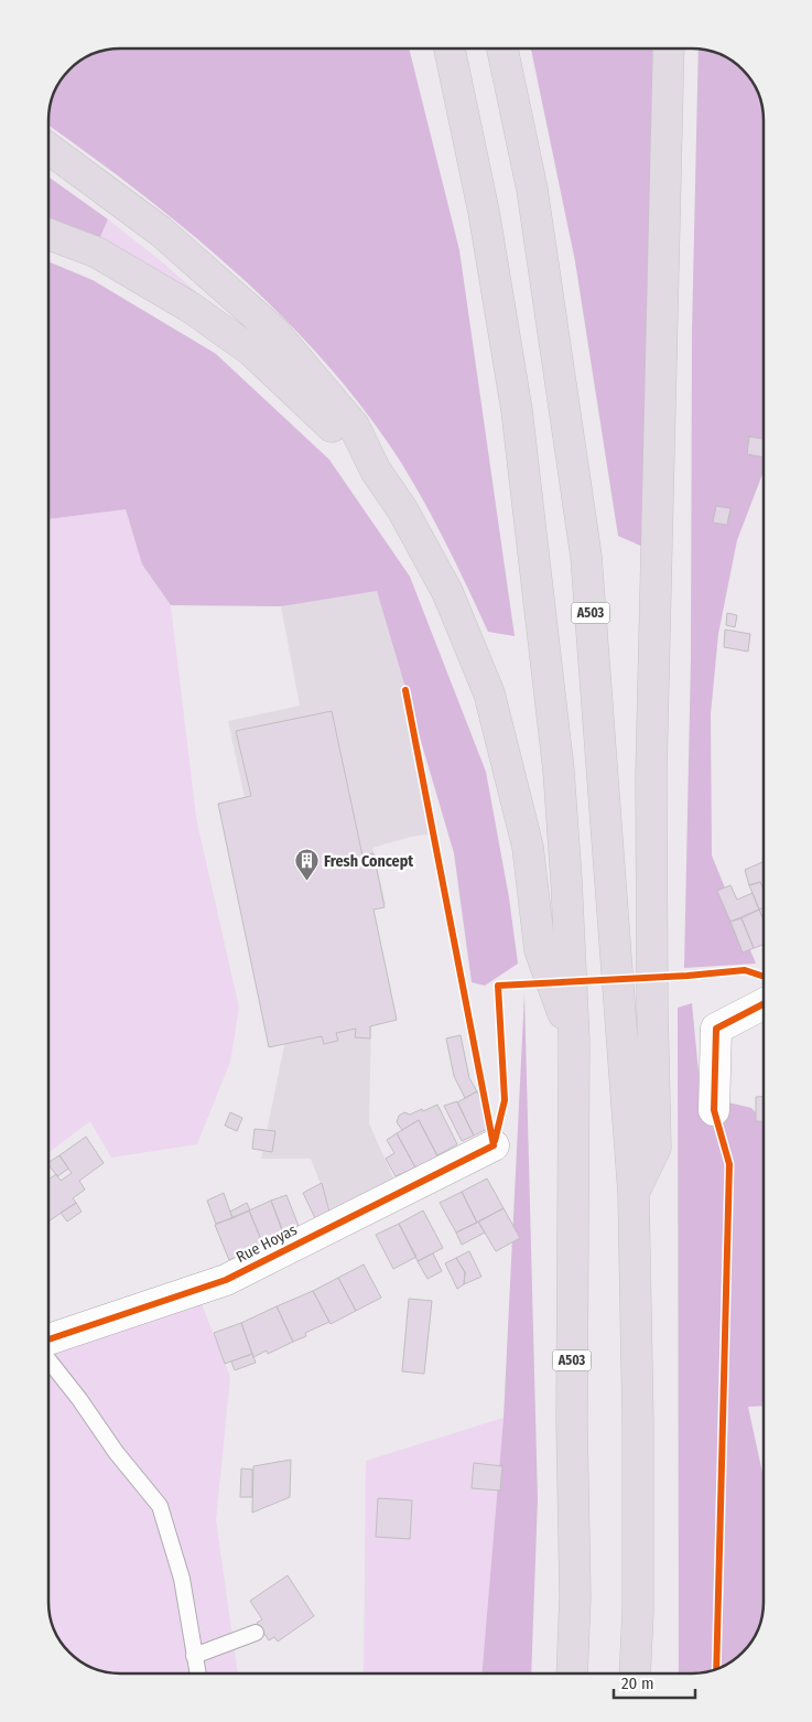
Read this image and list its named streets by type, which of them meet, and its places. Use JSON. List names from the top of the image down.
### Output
{
  "streets": {
    "highway": ["A503"],
    "street": ["Rue Hoyas"]
  },
  "places": {
    "building": ["Fresh Concept"]
  },
  "scale_bar": "20 m"
}
